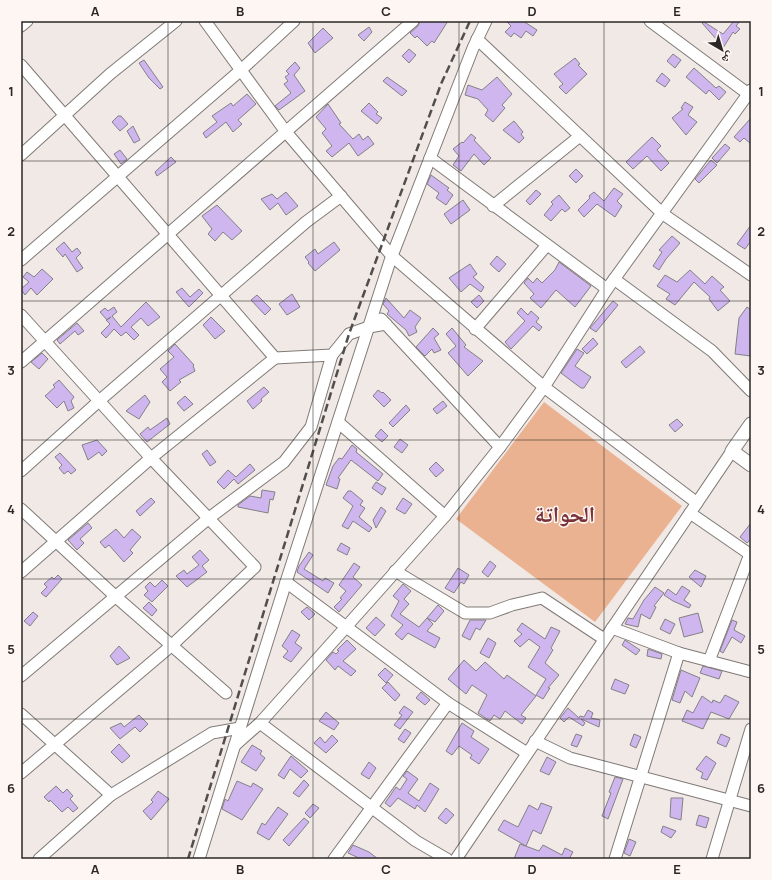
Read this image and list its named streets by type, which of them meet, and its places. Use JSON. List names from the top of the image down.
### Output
{
  "districts": ["الحواتة"],
  "north": "bottom right",
  "grid": {
    "columns": [
      "A",
      "B",
      "C",
      "D",
      "E"
    ],
    "rows": [
      "1",
      "2",
      "3",
      "4",
      "5",
      "6"
    ]
  }
}
